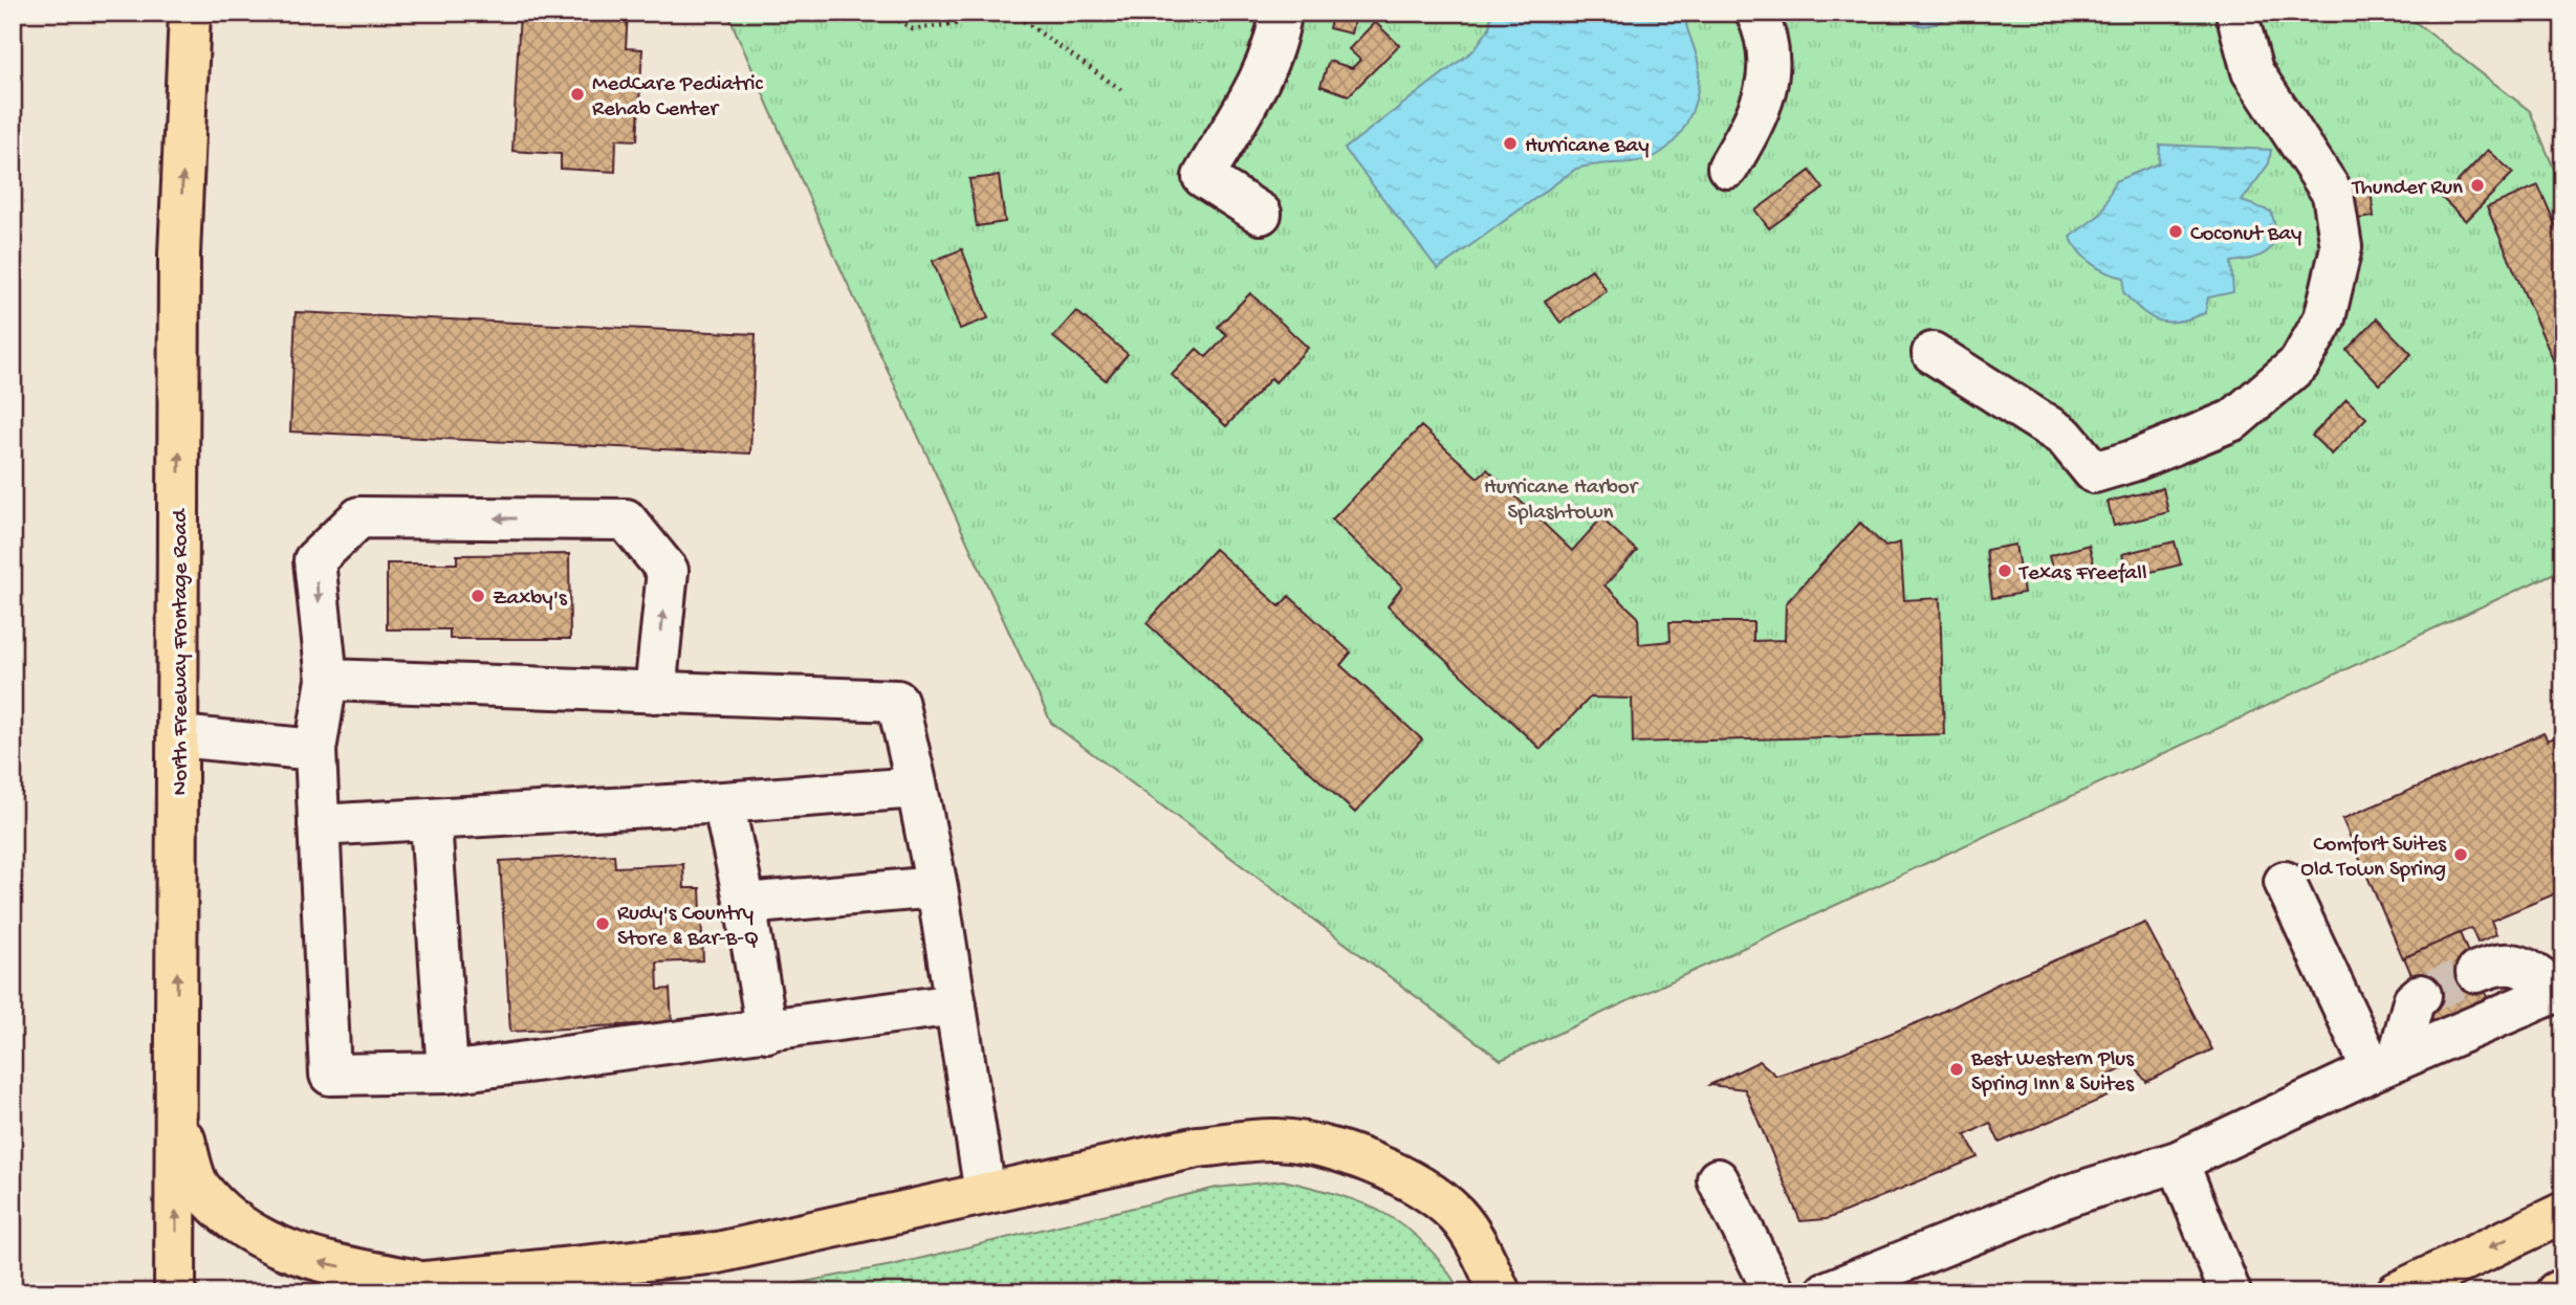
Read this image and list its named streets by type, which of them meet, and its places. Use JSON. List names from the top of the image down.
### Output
{
  "streets": {
    "main road": ["North Freeway Frontage Road"]
  },
  "one_way": ["North Freeway Frontage Road"],
  "parks": ["Hurricane Harbor Splashtown"],
  "places": [
    "MedCare Pediatric Rehab Center",
    "Hurricane Bay",
    "Thunder Run",
    "Coconut Bay",
    "Texas Freefall",
    "Zaxby's",
    "Comfort Suites Old Town Spring",
    "Rudy's Country Store & Bar-B-Q",
    "Best Western Plus Spring Inn & Suites"
  ]
}
